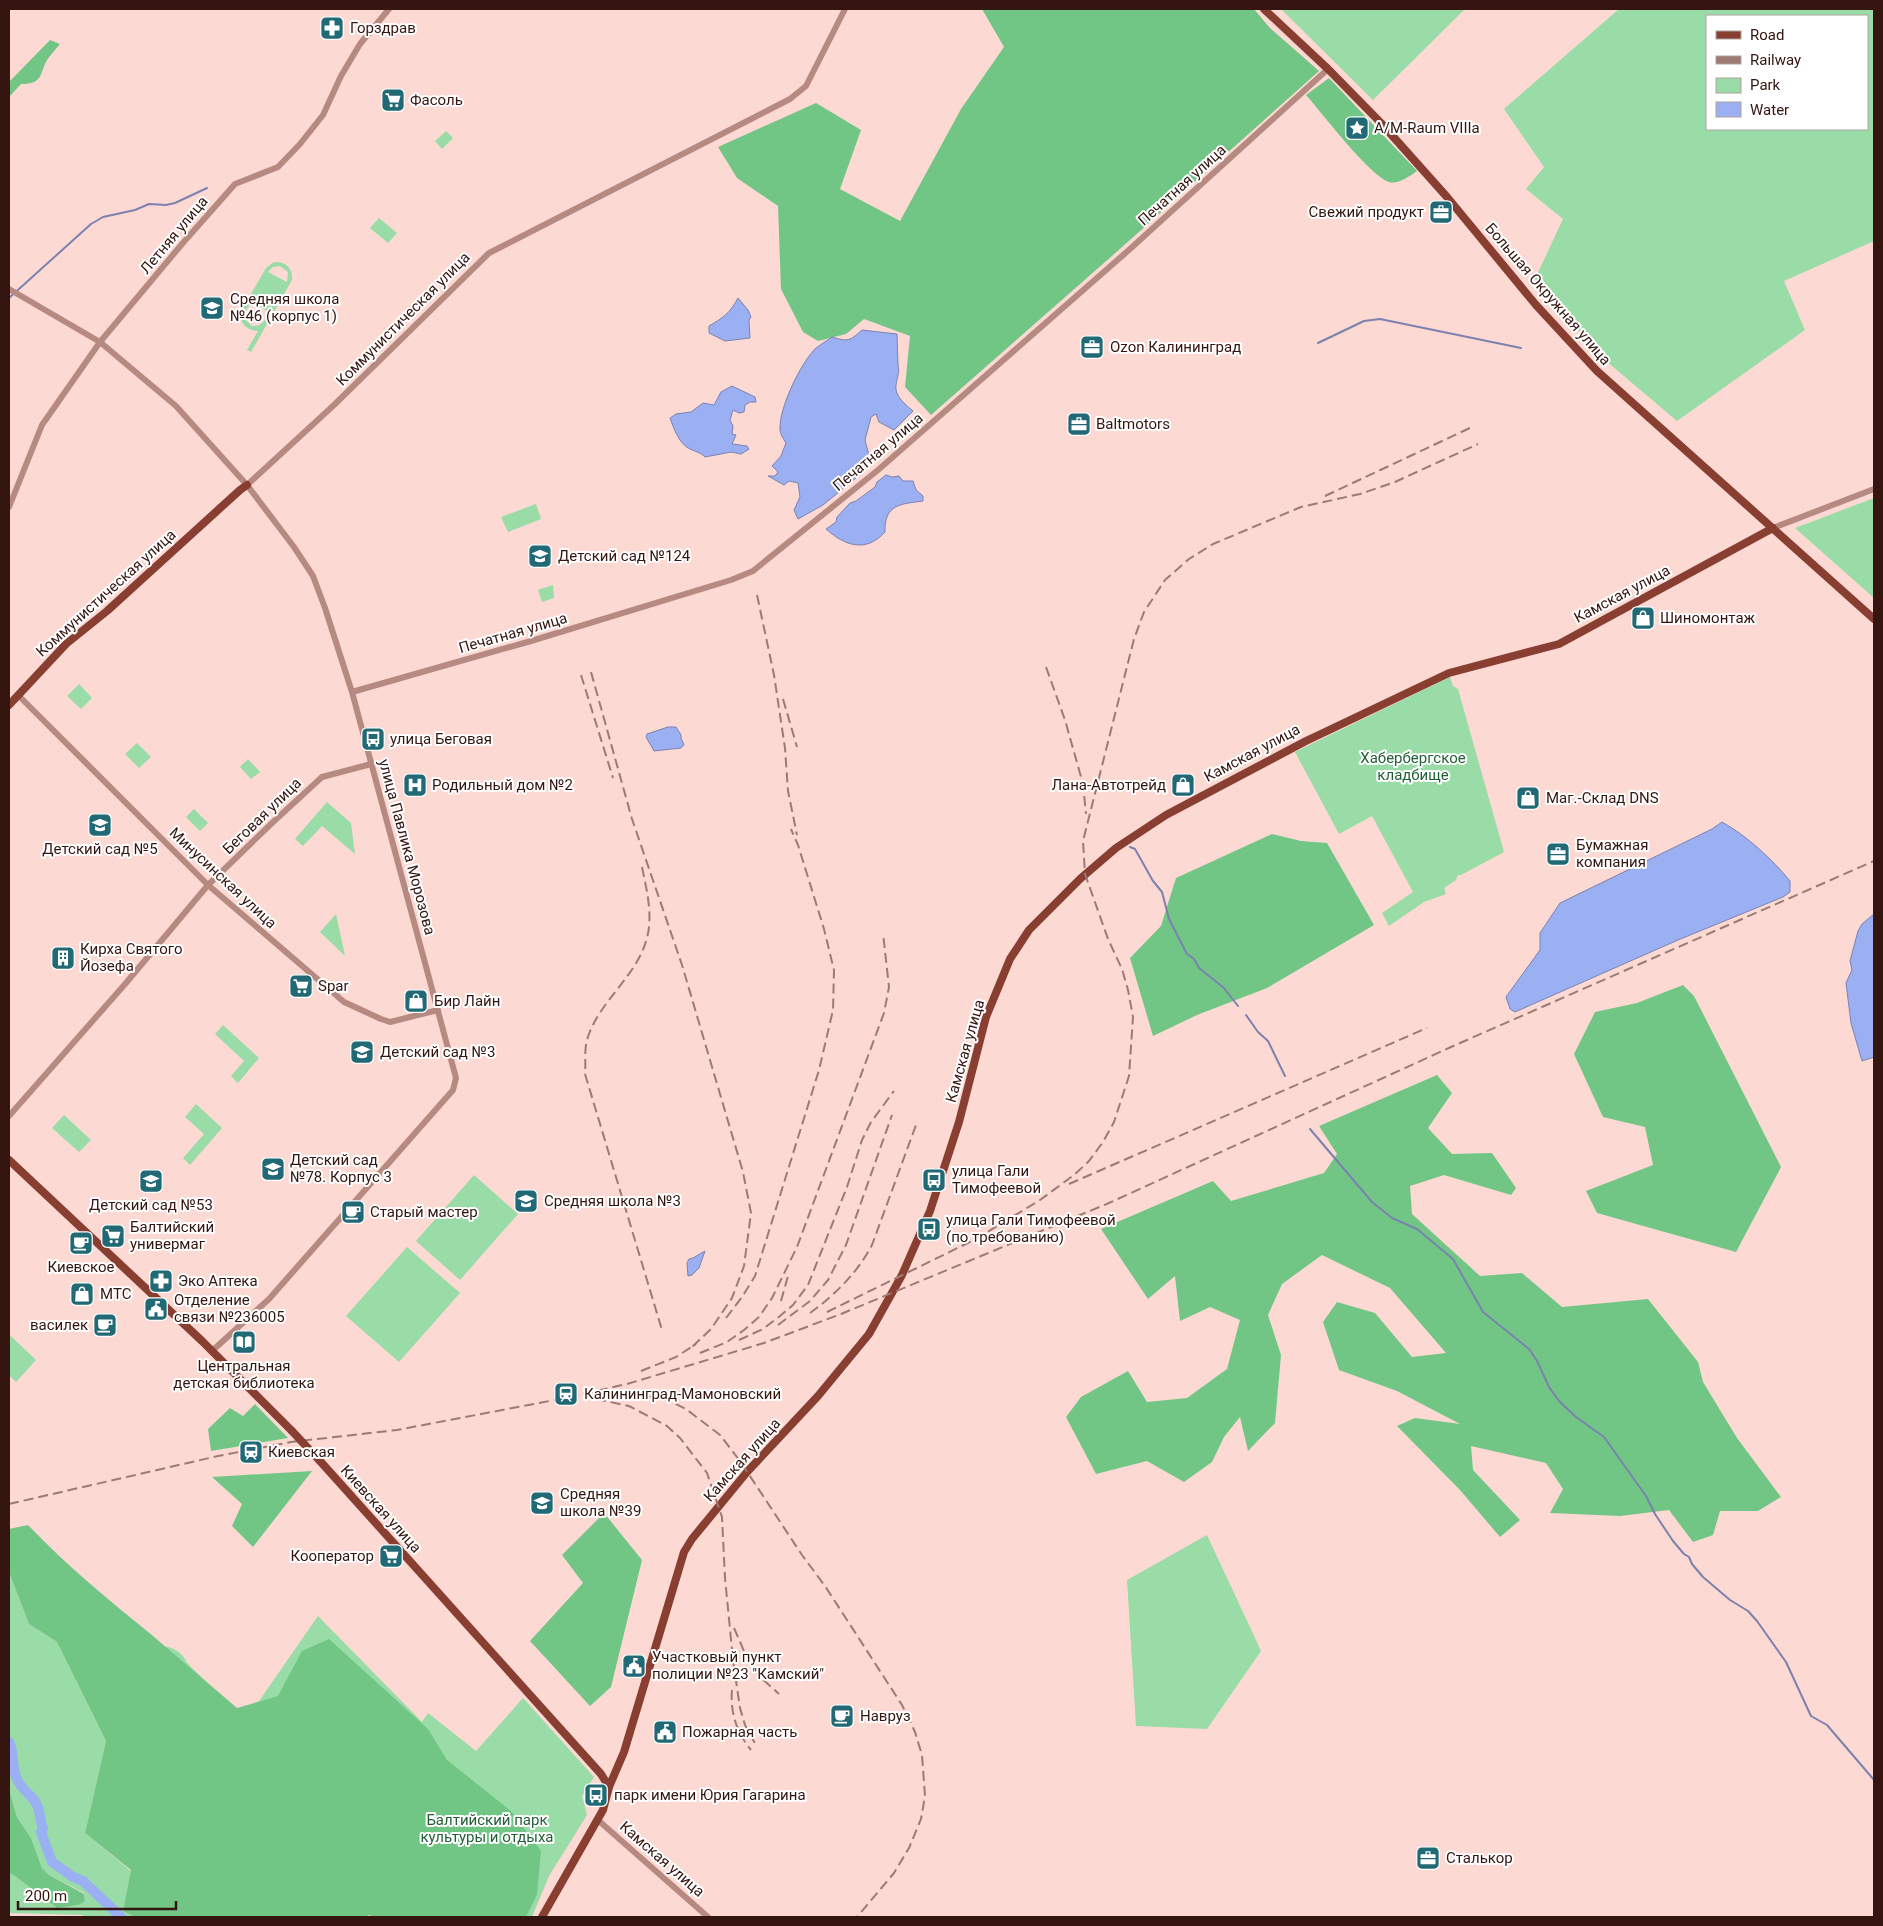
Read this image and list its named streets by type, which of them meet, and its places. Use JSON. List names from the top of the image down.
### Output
{
  "streets": {
    "main road": [
      "Большая Окружная улица",
      "Коммунистическая улица",
      "Камская улица",
      "Киевская улица"
    ],
    "street": [
      "Печатная улица",
      "Летняя улица",
      "Беговая улица",
      "улица Павлика Морозова",
      "Минусинская улица"
    ]
  },
  "crossings": [
    ["Печатная улица", "Большая Окружная улица"],
    ["Печатная улица", "улица Павлика Морозова"],
    ["Летняя улица", "улица Павлика Морозова"],
    ["Большая Окружная улица", "Камская улица"],
    ["Коммунистическая улица", "улица Павлика Морозова"],
    ["Коммунистическая улица", "Минусинская улица"],
    ["Камская улица", "Киевская улица"],
    ["Беговая улица", "улица Павлика Морозова"],
    ["Беговая улица", "Минусинская улица"],
    ["улица Павлика Морозова", "Минусинская улица"],
    ["улица Павлика Морозова", "Киевская улица"]
  ],
  "parks": ["Хабербергское кладбище", "Балтийский парк культуры и отдыха"],
  "places": {
    "pharmacy": ["Горздрав", "Эко Аптека"],
    "supermarket": [
      "Фасоль",
      "Spar",
      "Балтийский универмаг",
      "Кооператор"
    ],
    "place": ["A/M-Raum VIIIa"],
    "office": [
      "Свежий продукт",
      "Ozon Калининград",
      "Baltmotors",
      "Бумажная компания",
      "Сталькор"
    ],
    "school or university": [
      "Средняя школа №46 (корпус 1)",
      "Детский сад №124",
      "Детский сад №5",
      "Детский сад №3",
      "Детский сад №78. Корпус 3",
      "Детский сад №53",
      "Средняя школа №3",
      "Средняя школа №39"
    ],
    "shop": [
      "Шиномонтаж",
      "Лана-Автотрейд",
      "Маг.-Склад DNS",
      "Бир Лайн",
      "МТС"
    ],
    "bus stop": [
      "улица Беговая",
      "улица Гали Тимофеевой",
      "улица Гали Тимофеевой (по требованию)",
      "парк имени Юрия Гагарина"
    ],
    "hospital": ["Родильный дом №2"],
    "building": ["Кирха Святого Йозефа"],
    "cafe": [
      "Старый мастер",
      "Киевское",
      "василек",
      "Навруз"
    ],
    "public building": ["Отделение связи №236005", "Участковый пункт полиции №23 \"Камский\"", "Пожарная часть"],
    "library": ["Центральная детская библиотека"],
    "station": ["Калининград-Мамоновский", "Киевская"]
  },
  "legend": [
    "Road",
    "Railway",
    "Park",
    "Water"
  ],
  "scale_bar": "200 m"
}
